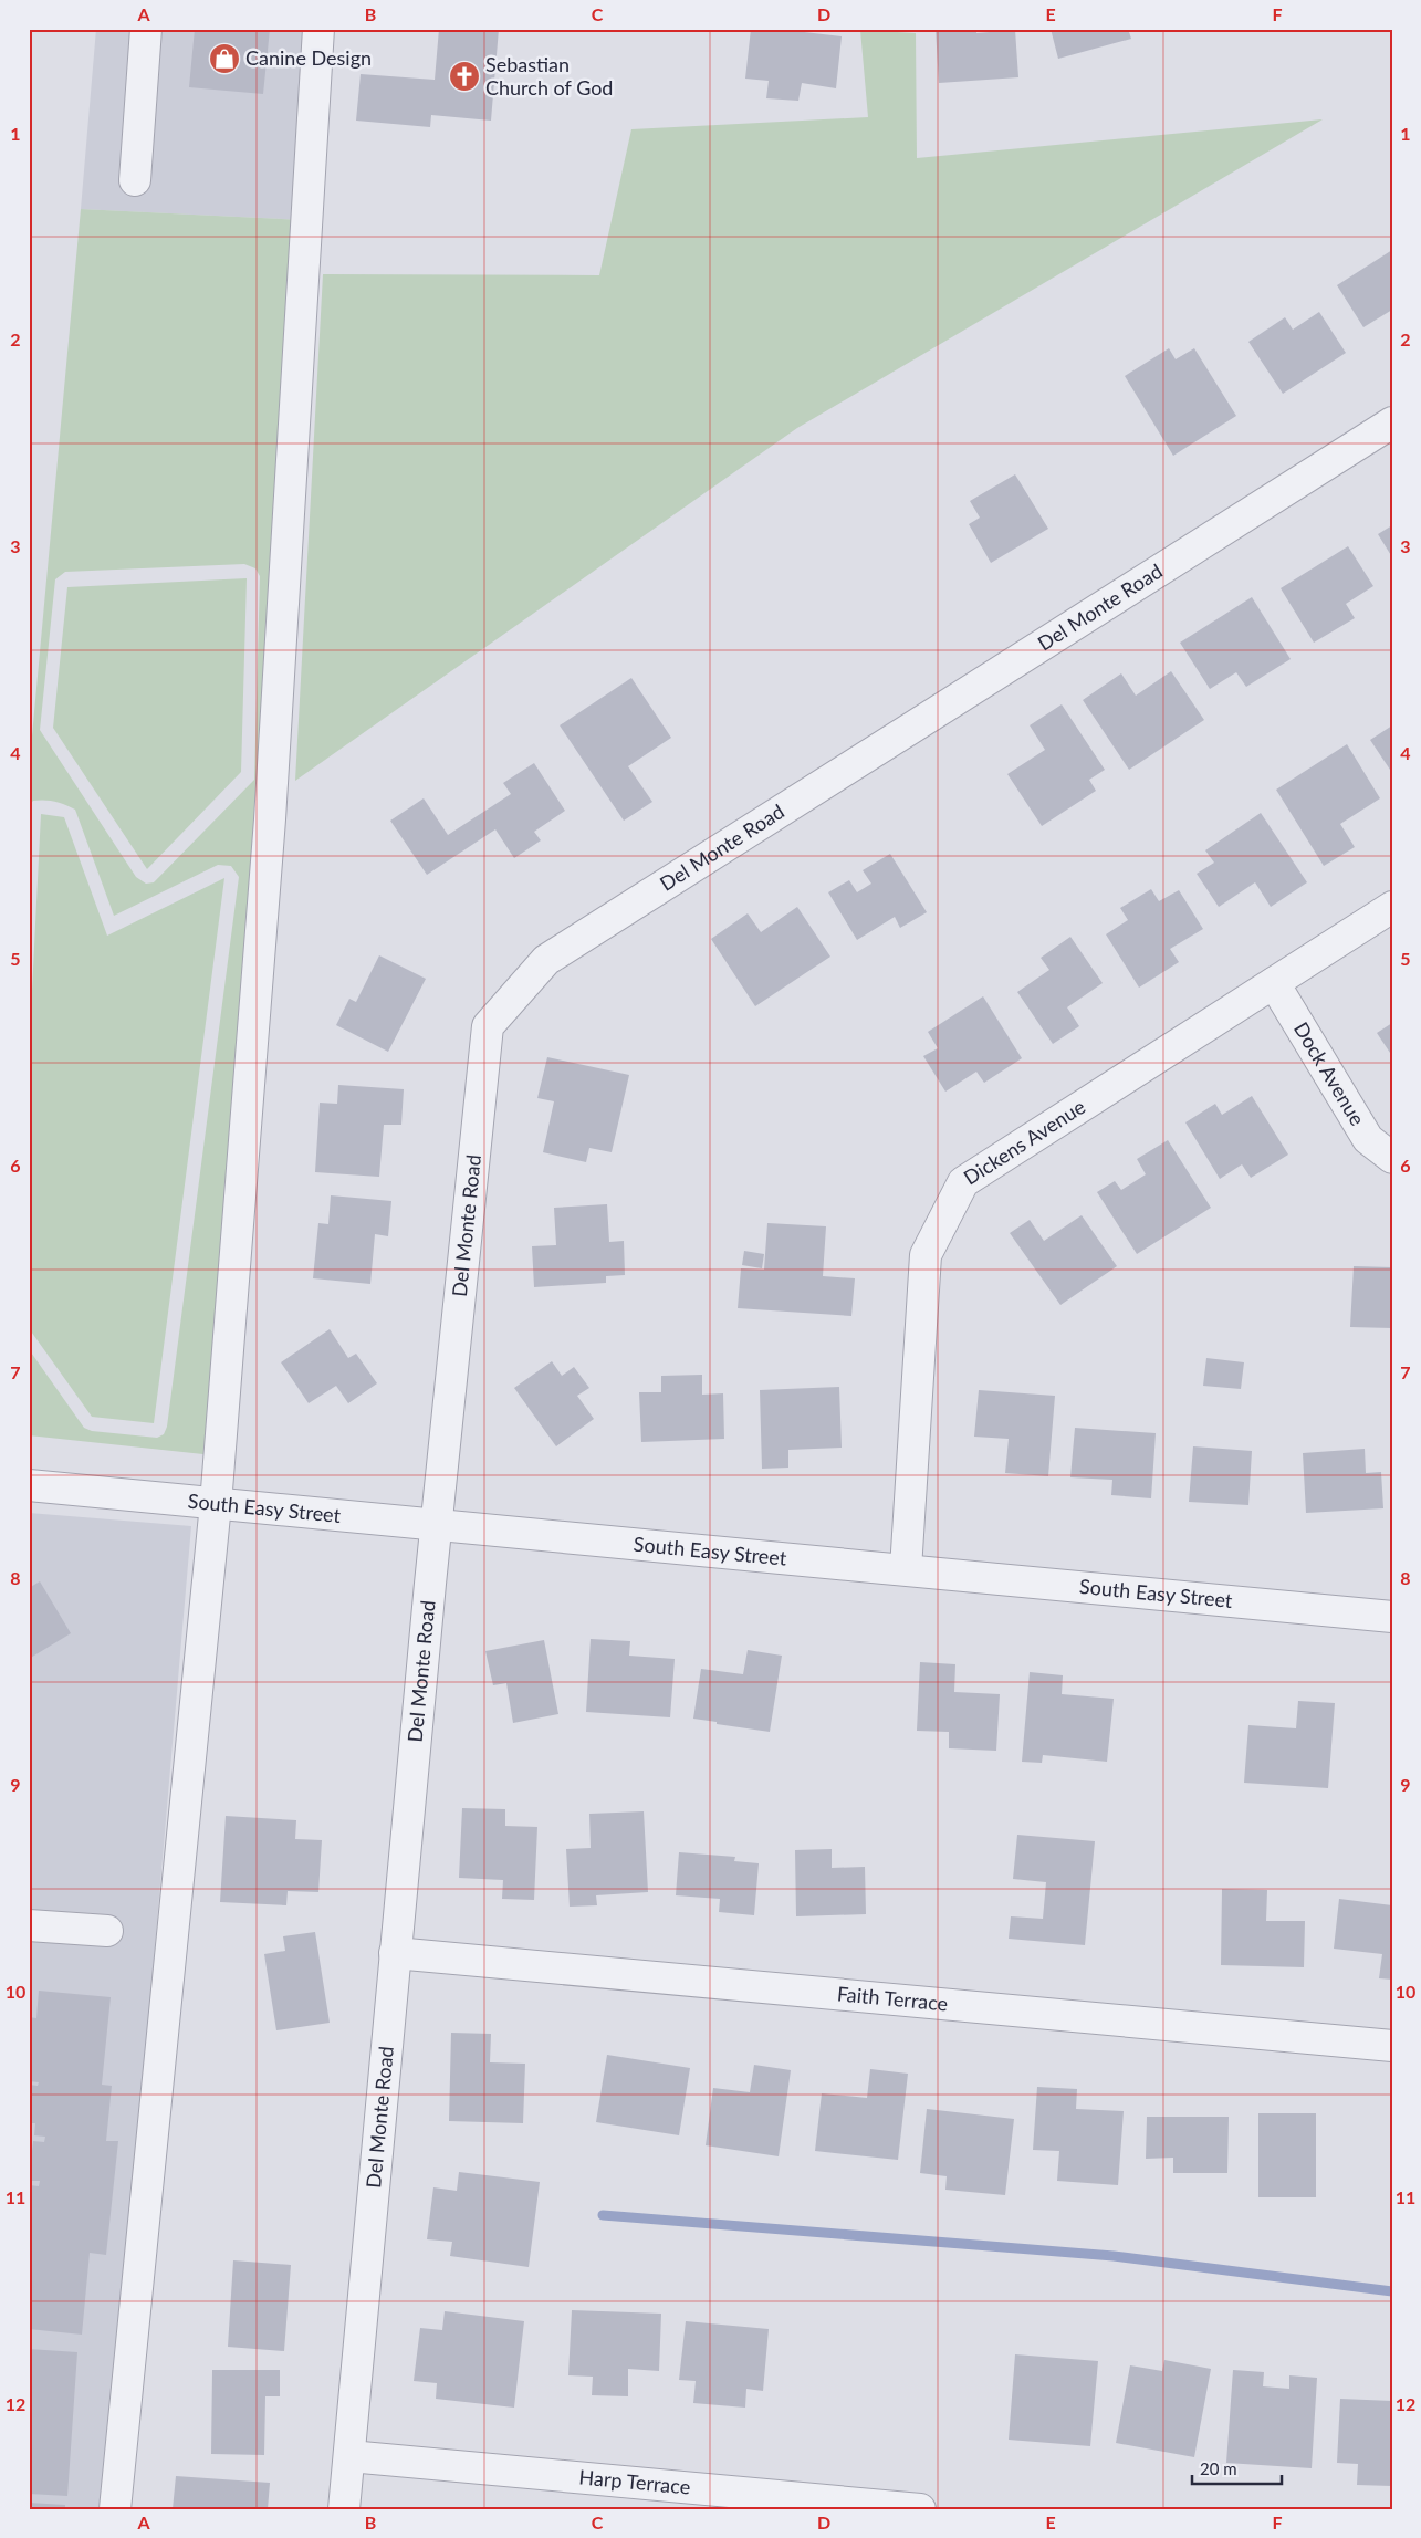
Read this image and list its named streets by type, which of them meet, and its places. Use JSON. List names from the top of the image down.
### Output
{
  "streets": {
    "street": [
      "Del Monte Road",
      "Dock Avenue",
      "Dickens Avenue",
      "South Easy Street",
      "Faith Terrace",
      "Harp Terrace"
    ]
  },
  "crossings": [
    ["Del Monte Road", "South Easy Street"],
    ["Del Monte Road", "Faith Terrace"],
    ["Del Monte Road", "Harp Terrace"],
    ["Dock Avenue", "Dickens Avenue"],
    ["Dickens Avenue", "South Easy Street"]
  ],
  "places": {
    "shop": ["Canine Design"],
    "church": ["Sebastian Church of God"]
  },
  "scale_bar": "20 m",
  "grid": {
    "columns": [
      "A",
      "B",
      "C",
      "D",
      "E",
      "F"
    ],
    "rows": [
      "1",
      "2",
      "3",
      "4",
      "5",
      "6",
      "7",
      "8",
      "9",
      "10",
      "11",
      "12"
    ]
  }
}
